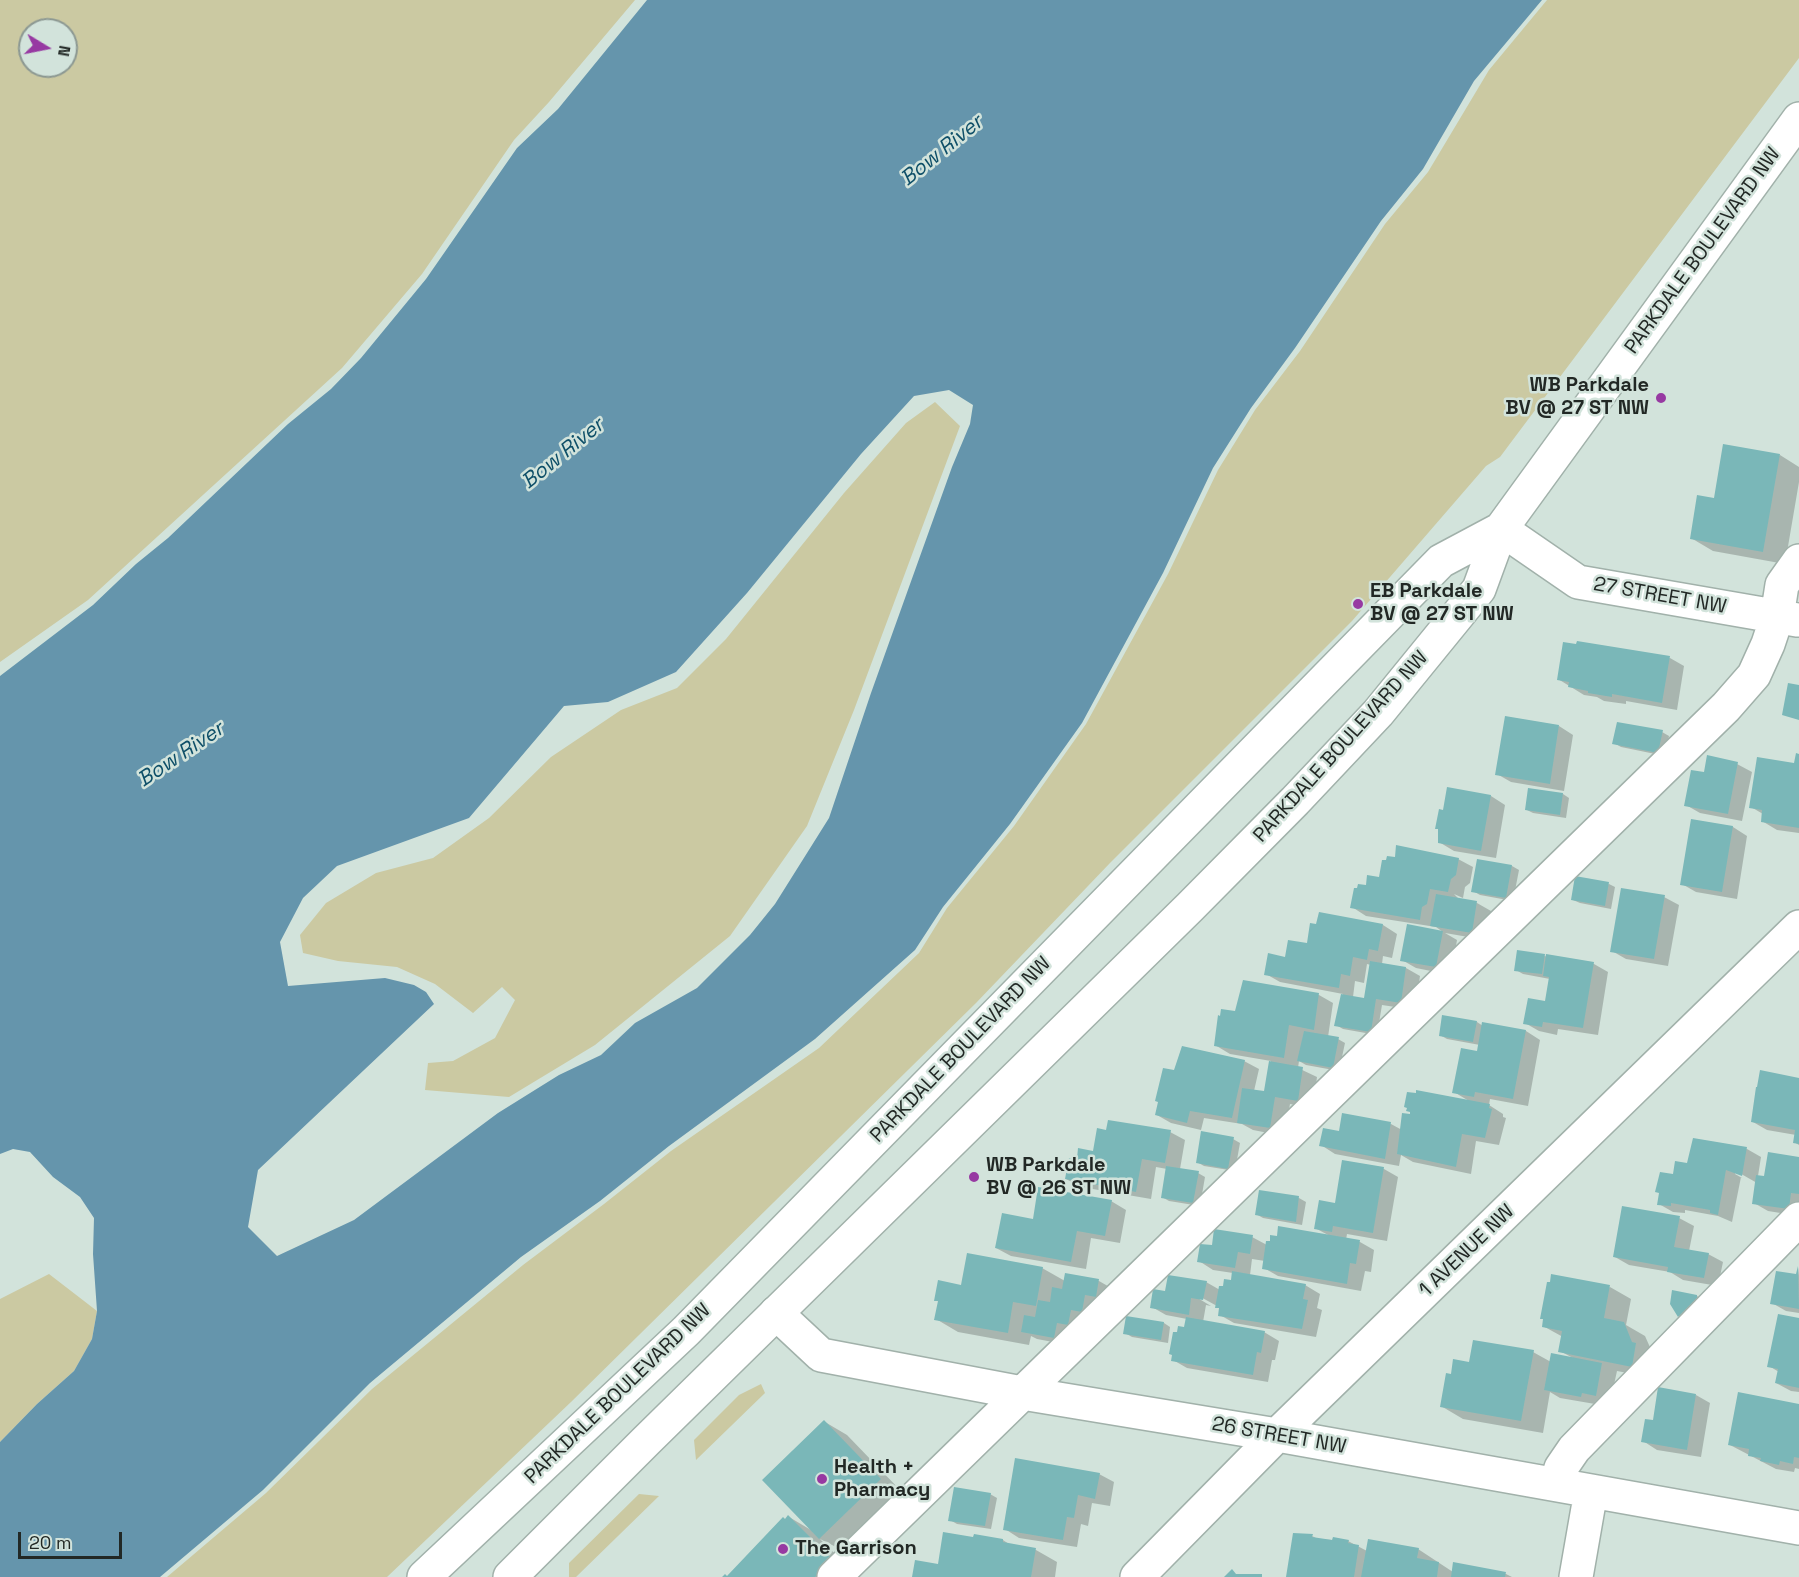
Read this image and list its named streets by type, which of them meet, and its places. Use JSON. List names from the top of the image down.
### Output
{
  "streets": {
    "main road": [
      "PARKDALE BOULEVARD NW",
      "27 STREET NW",
      "1 AVENUE NW",
      "26 STREET NW"
    ]
  },
  "crossings": [
    ["PARKDALE BOULEVARD NW", "27 STREET NW"],
    ["PARKDALE BOULEVARD NW", "26 STREET NW"],
    ["1 AVENUE NW", "26 STREET NW"]
  ],
  "water": ["Bow River"],
  "places": [
    "WB Parkdale BV @ 27 ST NW",
    "EB Parkdale BV @ 27 ST NW",
    "WB Parkdale BV @ 26 ST NW",
    "Health + Pharmacy",
    "The Garrison"
  ],
  "scale_bar": "20 m",
  "north": "right"
}
